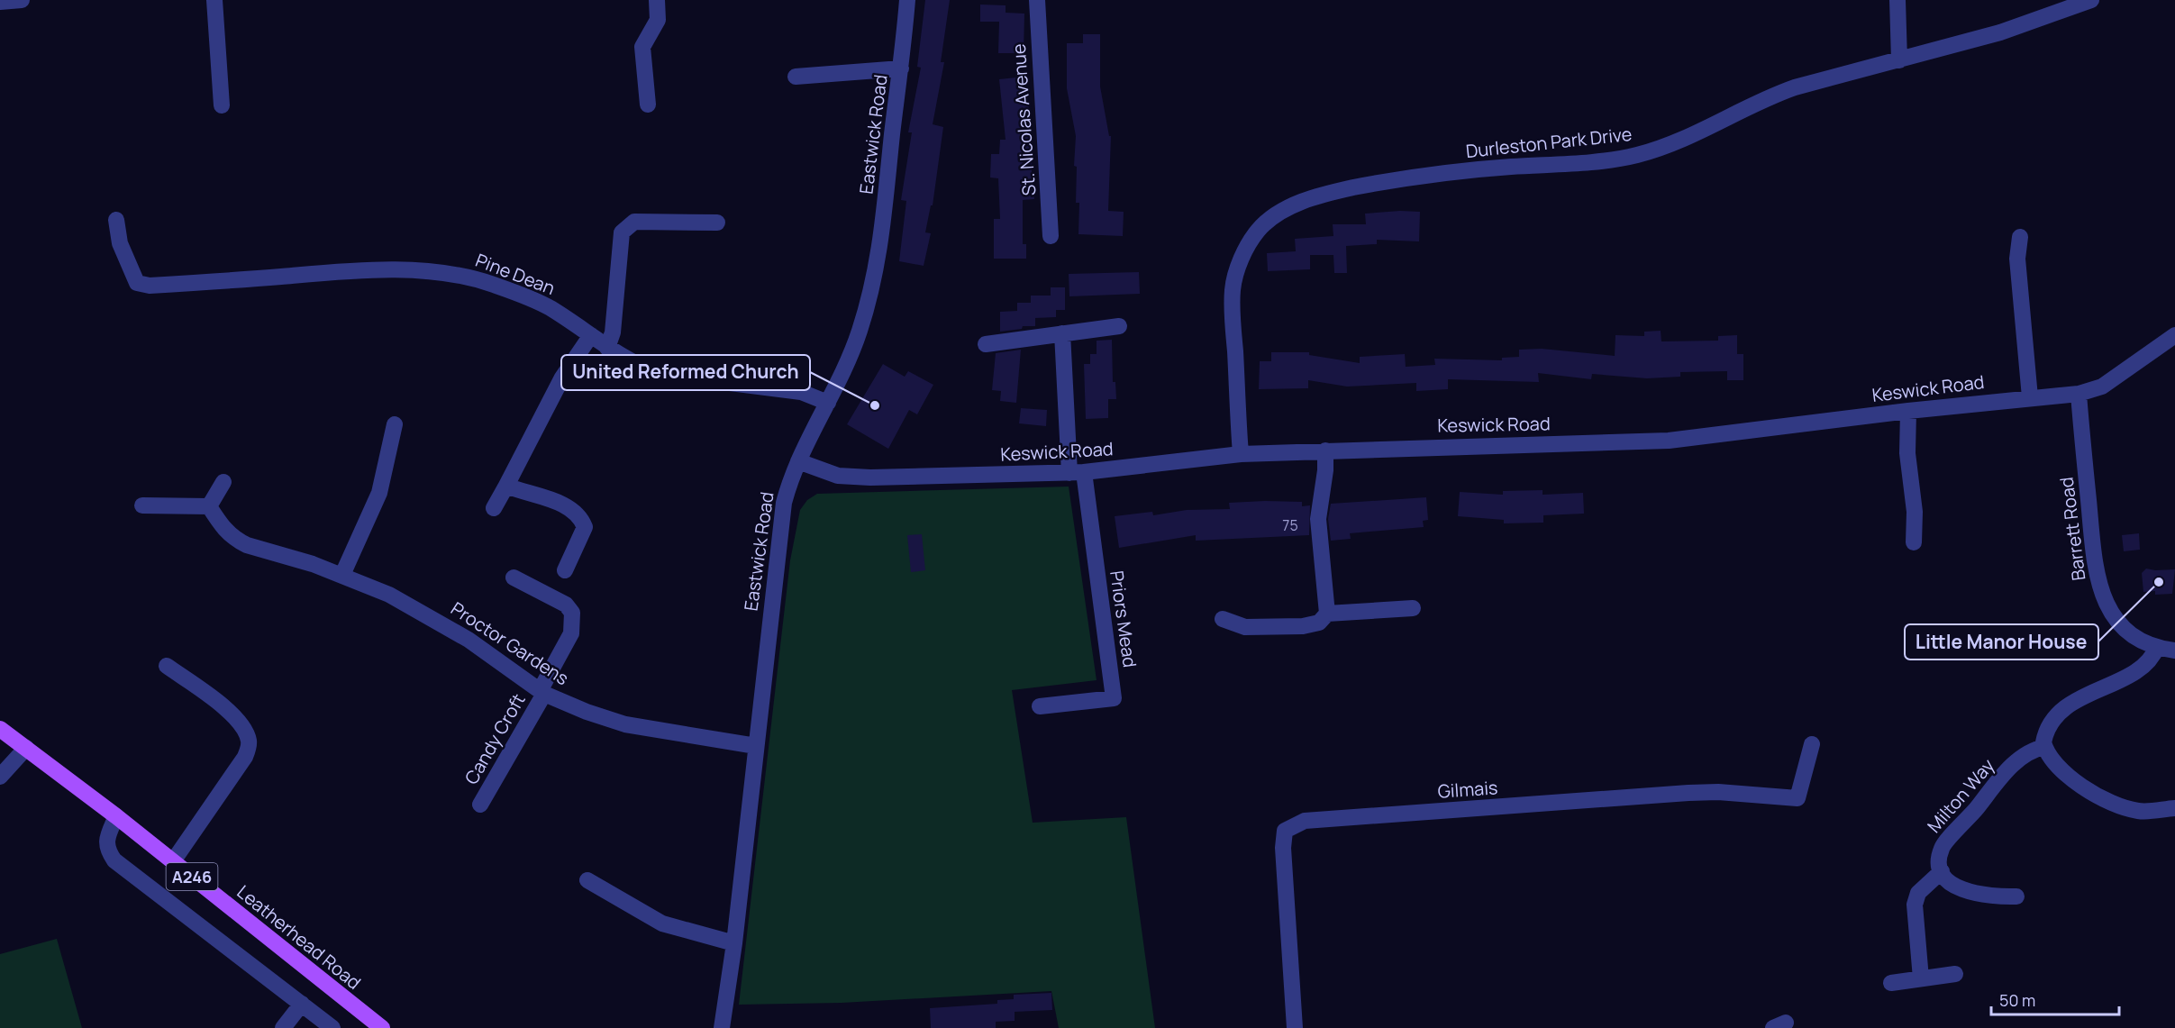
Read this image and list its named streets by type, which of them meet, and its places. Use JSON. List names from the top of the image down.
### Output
{
  "streets": {
    "main road": ["A246", "Leatherhead Road"],
    "street": [
      "St. Nicolas Avenue",
      "Eastwick Road",
      "Durleston Park Drive",
      "Pine Dean",
      "Keswick Road",
      "Barrett Road",
      "Priors Mead",
      "Proctor Gardens",
      "Candy Croft",
      "Gilmais",
      "Milton Way"
    ]
  },
  "crossings": [
    ["Eastwick Road", "Pine Dean"],
    ["Eastwick Road", "Keswick Road"],
    ["Eastwick Road", "Proctor Gardens"],
    ["Durleston Park Drive", "Keswick Road"],
    ["Keswick Road", "Barrett Road"],
    ["Keswick Road", "Priors Mead"],
    ["Proctor Gardens", "Candy Croft"]
  ],
  "places": ["United Reformed Church", "Little Manor House"],
  "house_numbers": ["75"],
  "scale_bar": "50 m"
}
